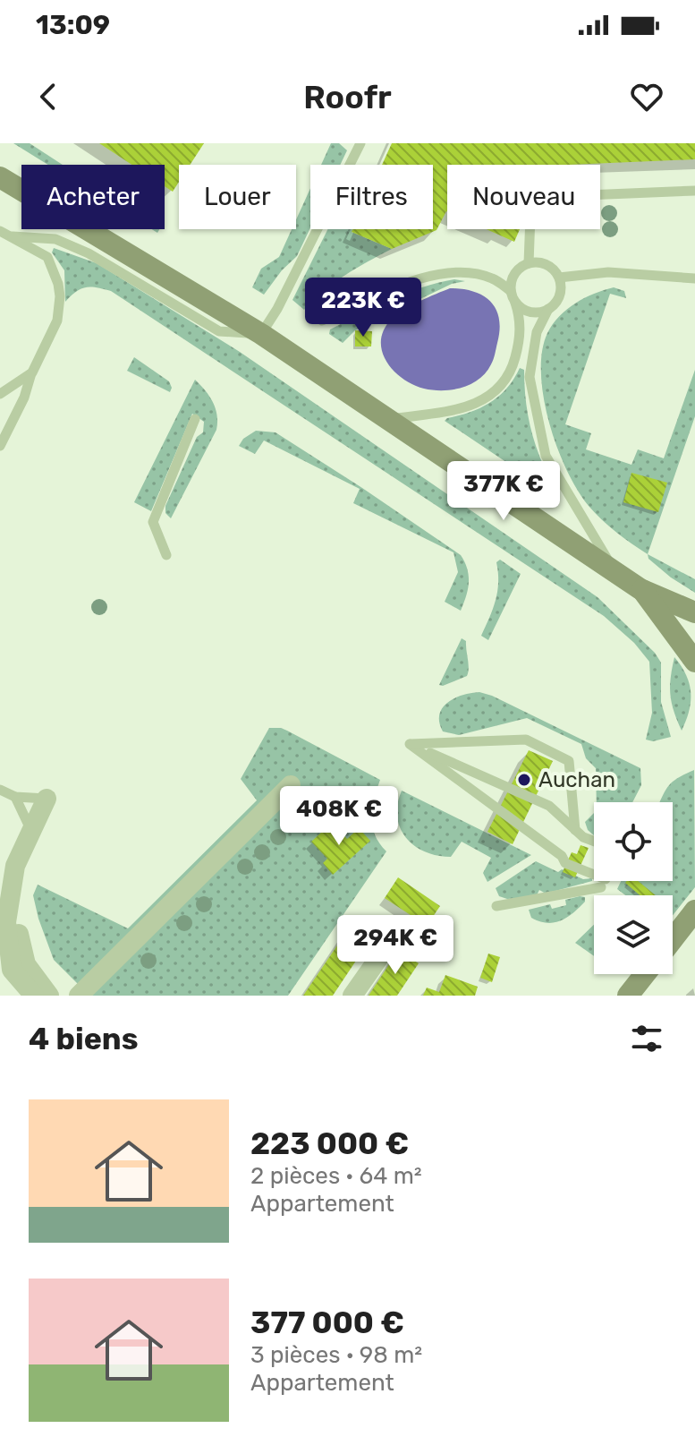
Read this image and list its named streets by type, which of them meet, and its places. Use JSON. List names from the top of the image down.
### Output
{
  "places": ["Auchan"],
  "page": {
    "status": "13:09",
    "header": "Roofr",
    "chip": [
      "Acheter",
      "Louer",
      "Filtres",
      "Nouveau"
    ],
    "price": [
      "223K €",
      "377K €",
      "408K €",
      "294K €"
    ],
    "heading": "4 biens",
    "list": [
      {
        "name": "223 000 €",
        "note": "2 pièces · 64 m² · Appartement"
      },
      {
        "name": "377 000 €",
        "note": "3 pièces · 98 m² · Appartement"
      }
    ]
  }
}
